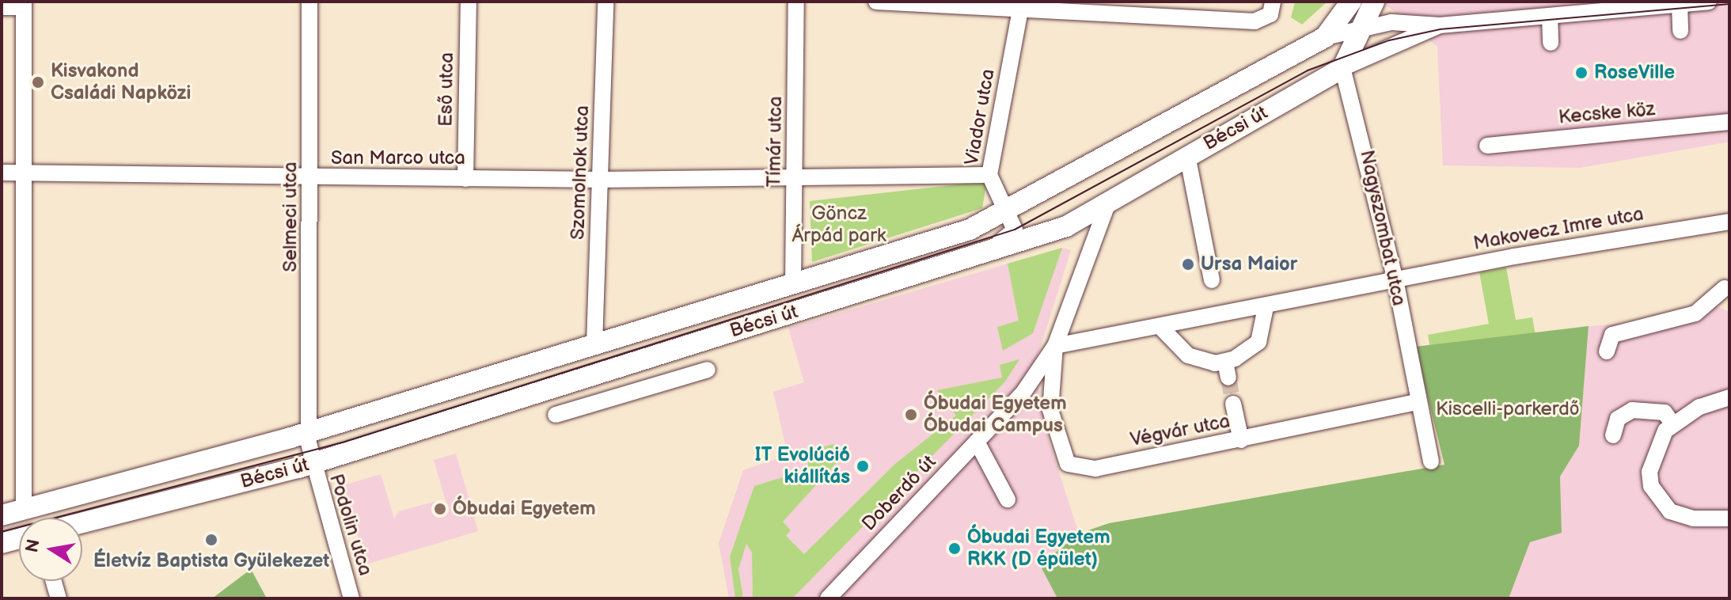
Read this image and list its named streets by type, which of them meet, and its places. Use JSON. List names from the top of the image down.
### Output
{
  "streets": {
    "main road": ["Bécsi út"],
    "street": [
      "Eső utca",
      "Kecske köz",
      "Viador utca",
      "Tímár utca",
      "San Marco utca",
      "Szomolnok utca",
      "Selmeci utca",
      "Nagyszombat utca",
      "Makovecz Imre utca",
      "Végvár utca",
      "Doberdó út",
      "Podolin utca"
    ]
  },
  "crossings": [
    ["Eső utca", "San Marco utca"],
    ["Viador utca", "Bécsi út"],
    ["Bécsi út", "Tímár utca"],
    ["Bécsi út", "Szomolnok utca"],
    ["Bécsi út", "Selmeci utca"],
    ["Bécsi út", "Nagyszombat utca"],
    ["Bécsi út", "Doberdó út"],
    ["Bécsi út", "Podolin utca"],
    ["Tímár utca", "San Marco utca"],
    ["San Marco utca", "Szomolnok utca"],
    ["San Marco utca", "Selmeci utca"],
    ["Selmeci utca", "Podolin utca"],
    ["Nagyszombat utca", "Makovecz Imre utca"],
    ["Nagyszombat utca", "Végvár utca"],
    ["Makovecz Imre utca", "Végvár utca"],
    ["Makovecz Imre utca", "Doberdó út"],
    ["Végvár utca", "Doberdó út"]
  ],
  "parks": ["Göncz Árpád park", "Kiscelli-parkerdő"],
  "places": [
    "RoseVille",
    "Kisvakond Családi Napközi",
    "Ursa Maior",
    "Óbudai Egyetem Óbudai Campus",
    "IT Evolúció kiállítás",
    "Óbudai Egyetem",
    "Életvíz Baptista Gyülekezet",
    "Óbudai Egyetem RKK (D épület)"
  ],
  "north": "left"
}
